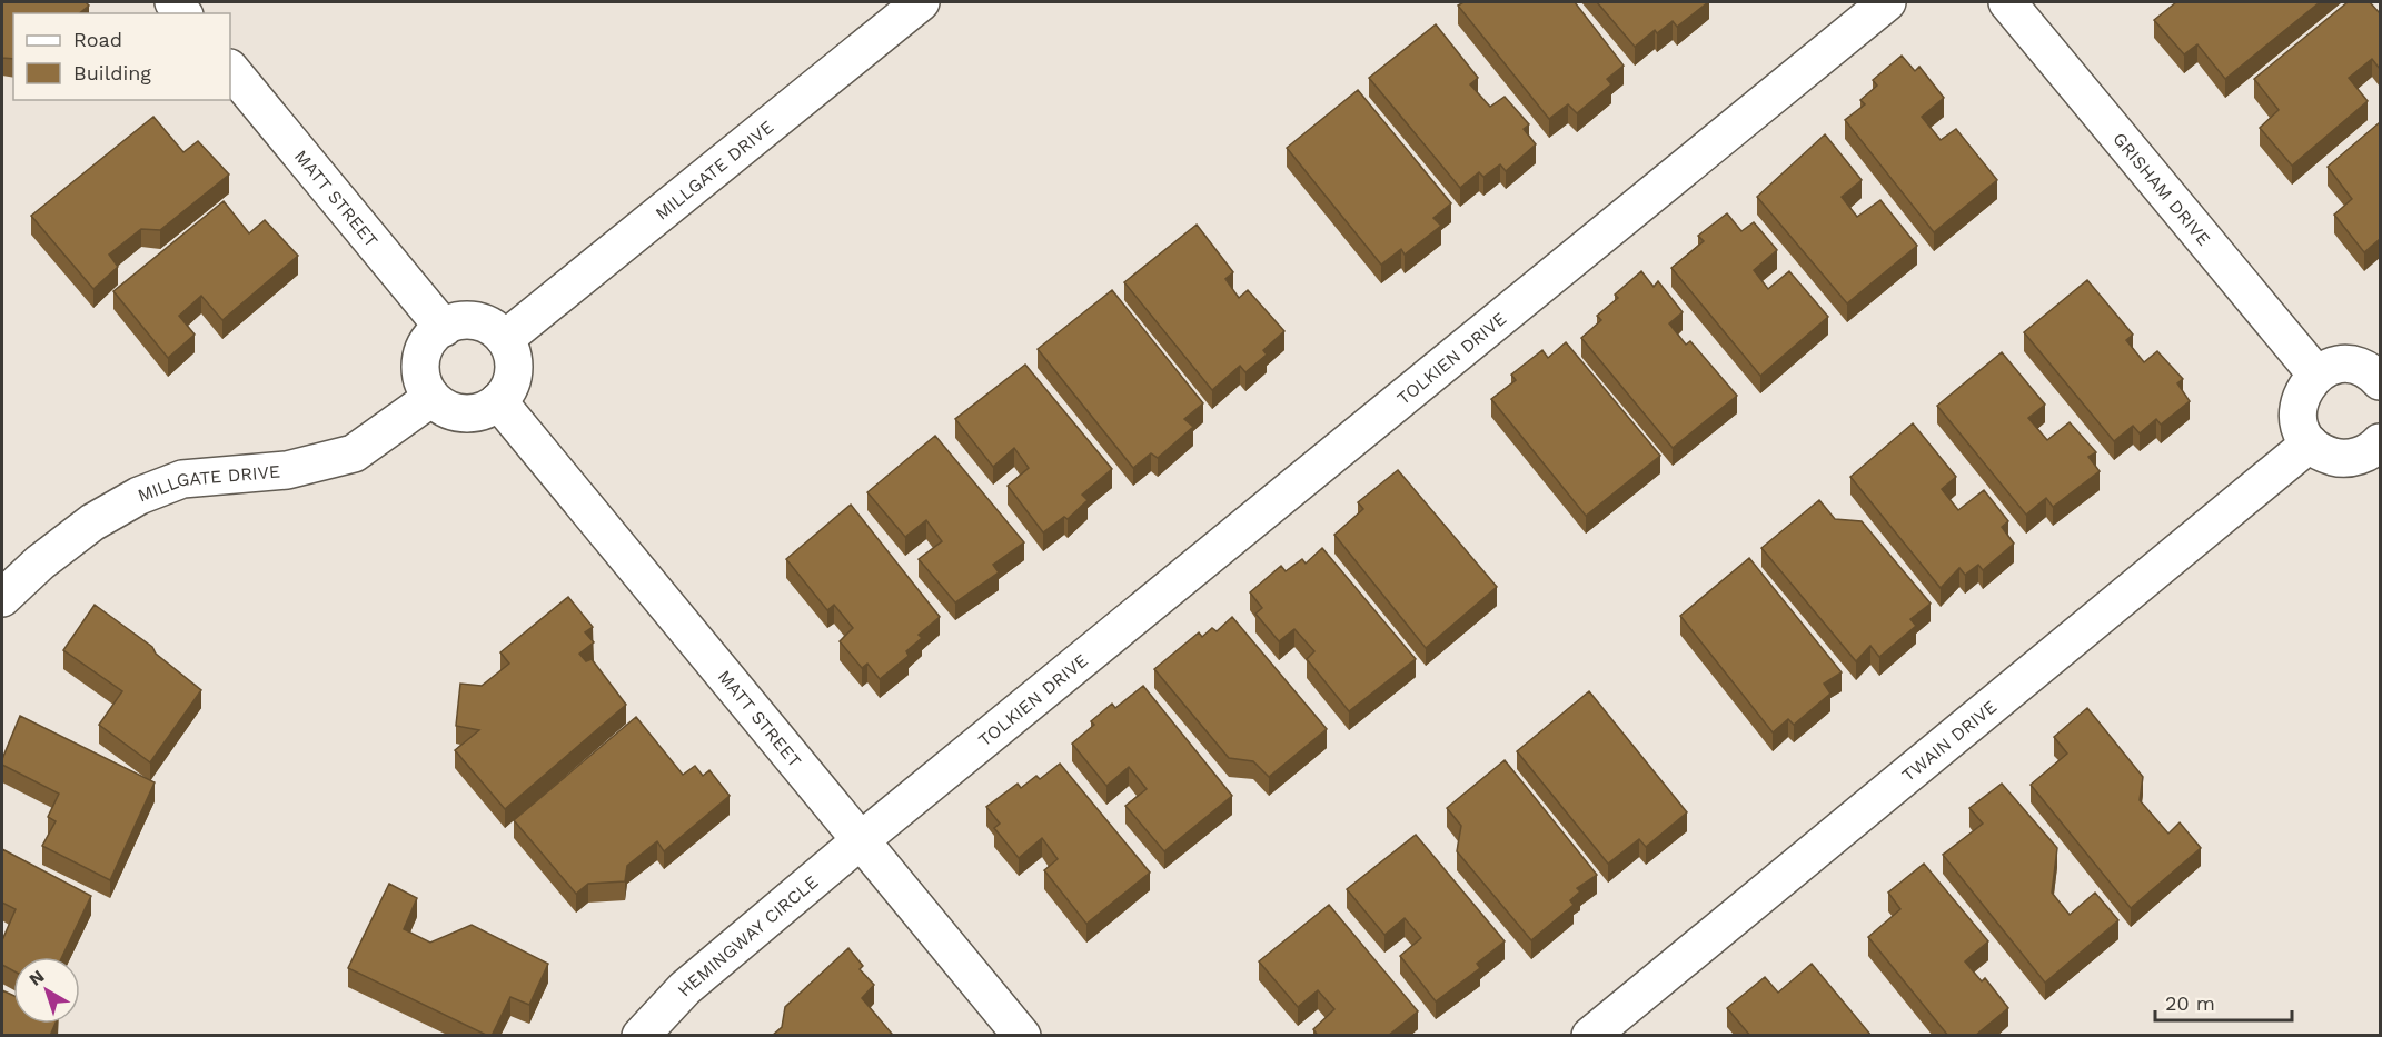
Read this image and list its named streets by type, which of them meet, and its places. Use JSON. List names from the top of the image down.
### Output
{
  "streets": {
    "street": [
      "MILLGATE DRIVE",
      "GRISHAM DRIVE",
      "MATT STREET",
      "TOLKIEN DRIVE",
      "TWAIN DRIVE",
      "HEMINGWAY CIRCLE"
    ]
  },
  "crossings": [
    ["MILLGATE DRIVE", "MATT STREET"],
    ["MATT STREET", "TOLKIEN DRIVE"],
    ["MATT STREET", "HEMINGWAY CIRCLE"],
    ["TOLKIEN DRIVE", "HEMINGWAY CIRCLE"]
  ],
  "legend": ["Road", "Building"],
  "scale_bar": "20 m",
  "north": "top left"
}
